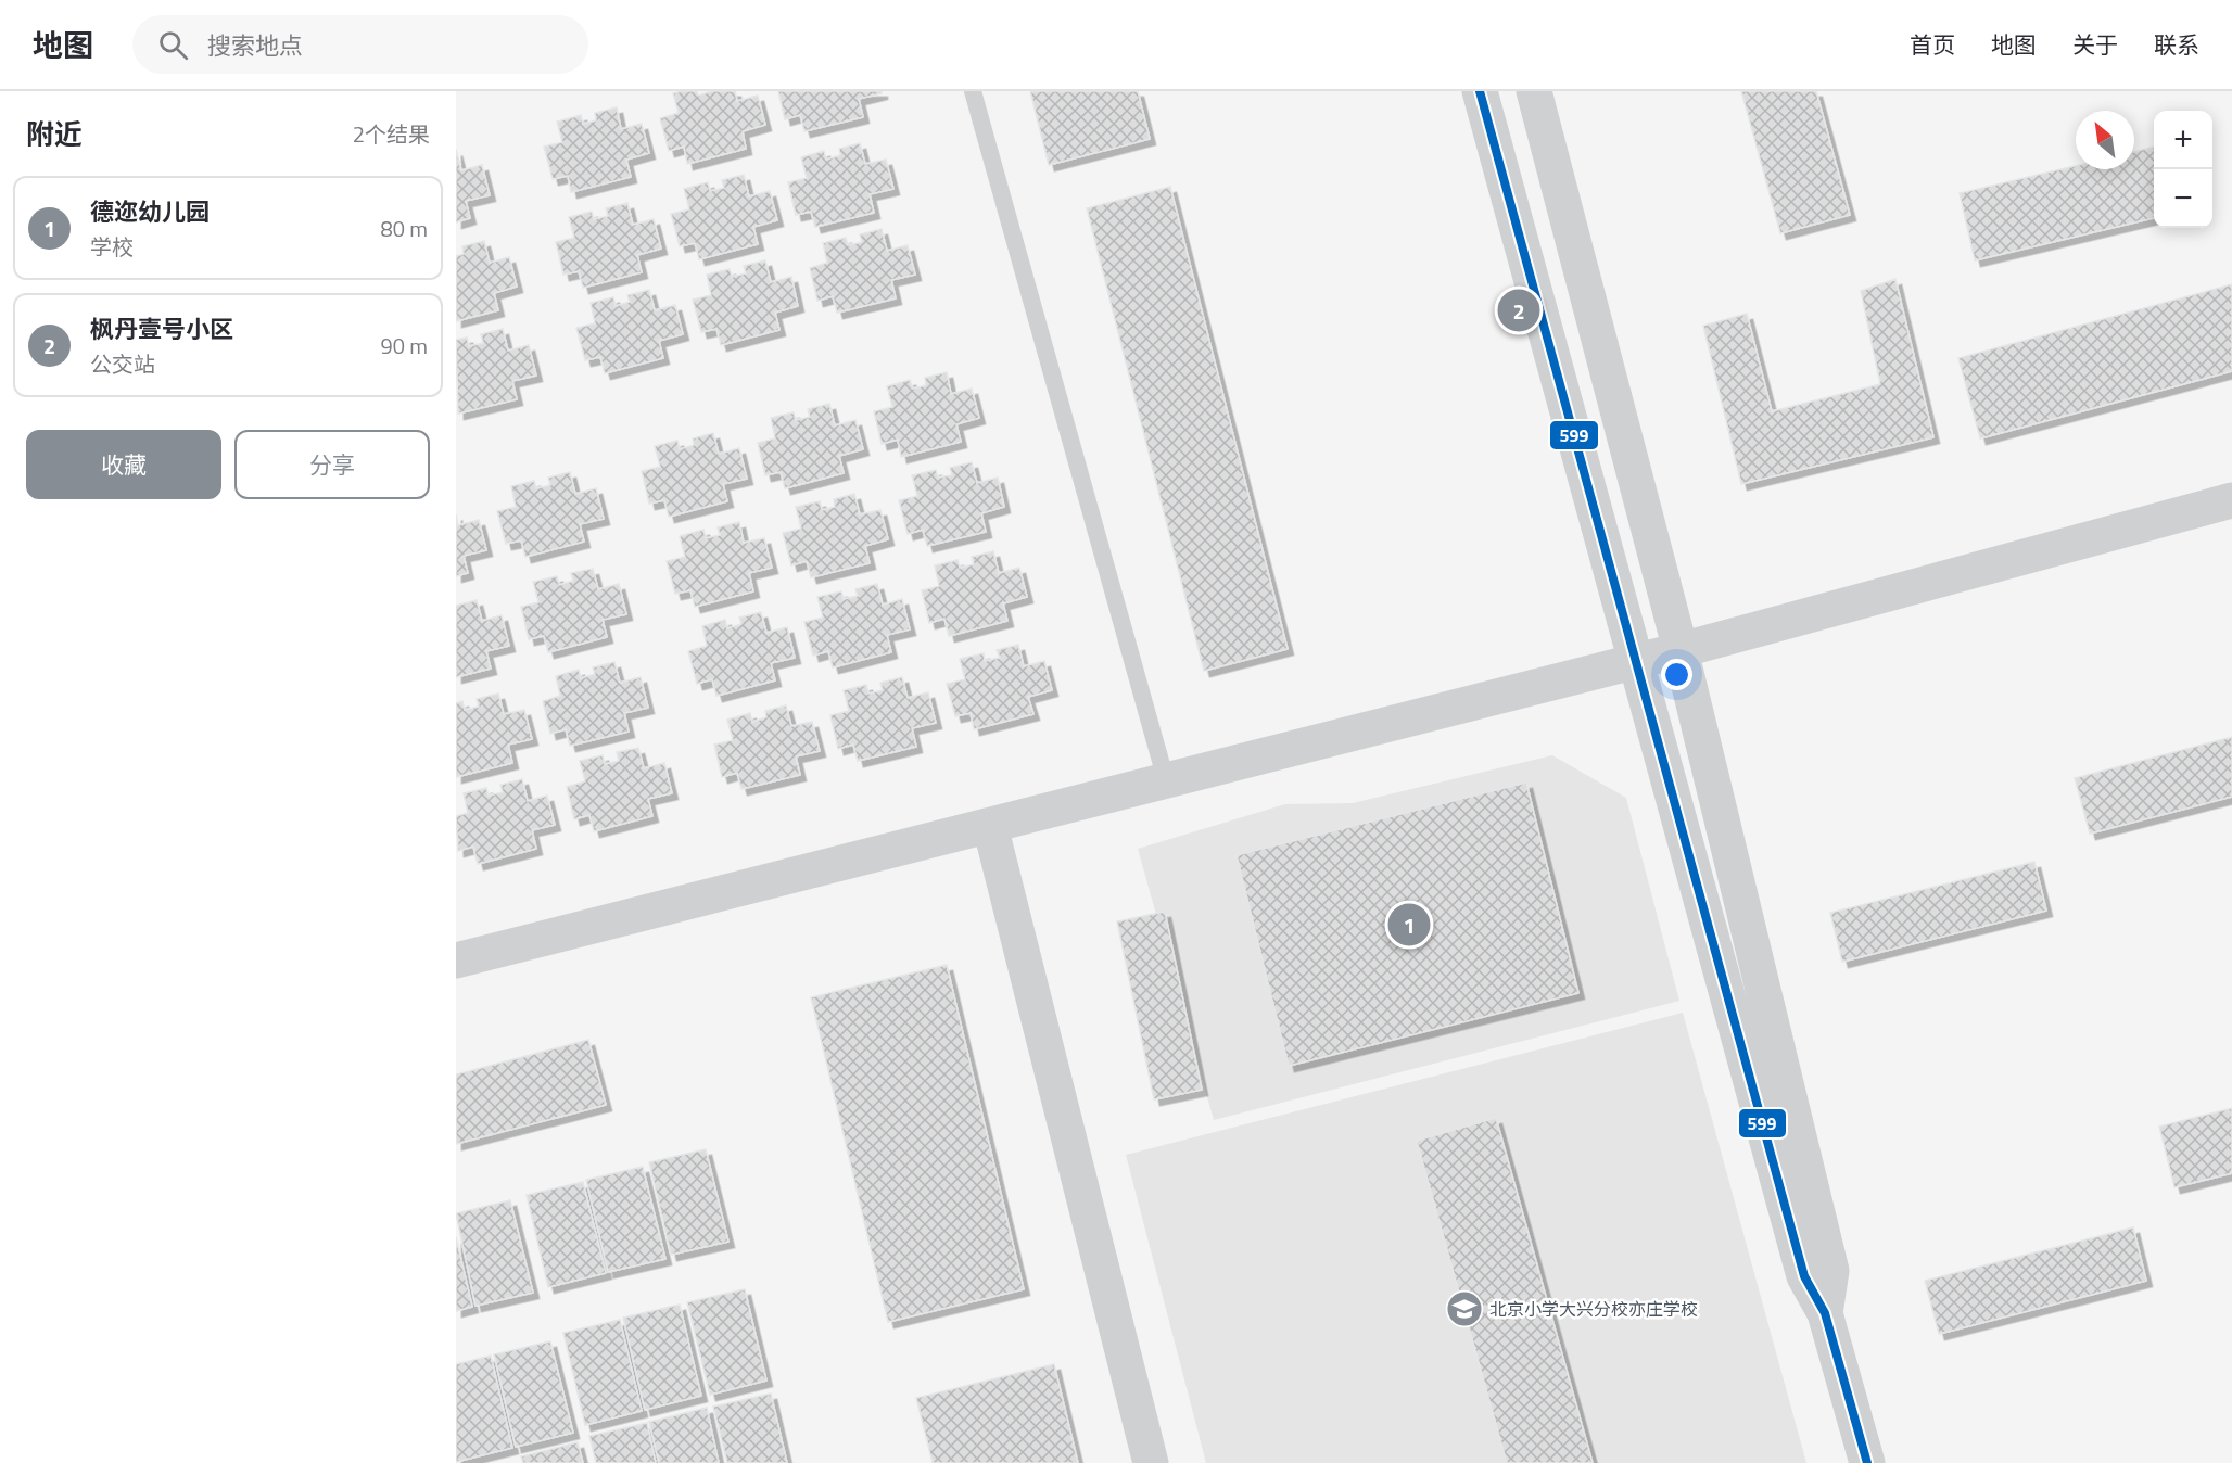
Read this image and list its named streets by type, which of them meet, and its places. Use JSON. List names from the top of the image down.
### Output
{
  "places": {
    "school or university": ["北京小学大兴分校亦庄学校"]
  },
  "lines": ["transit line 599"],
  "north": "top left",
  "page": {
    "header": "地图",
    "search": "搜索地点",
    "nav": [
      "首页",
      "地图",
      "关于",
      "联系"
    ],
    "heading": ["附近", "2个结果"],
    "map_buttons": ["+", "−"],
    "list": [
      {
        "mark": "1",
        "name": "德迩幼儿园",
        "note": "学校",
        "value": "80 m"
      },
      {
        "mark": "2",
        "name": "枫丹壹号小区",
        "note": "公交站",
        "value": "90 m"
      }
    ],
    "pins": ["2", "1"],
    "buttons": ["收藏", "分享"]
  }
}
